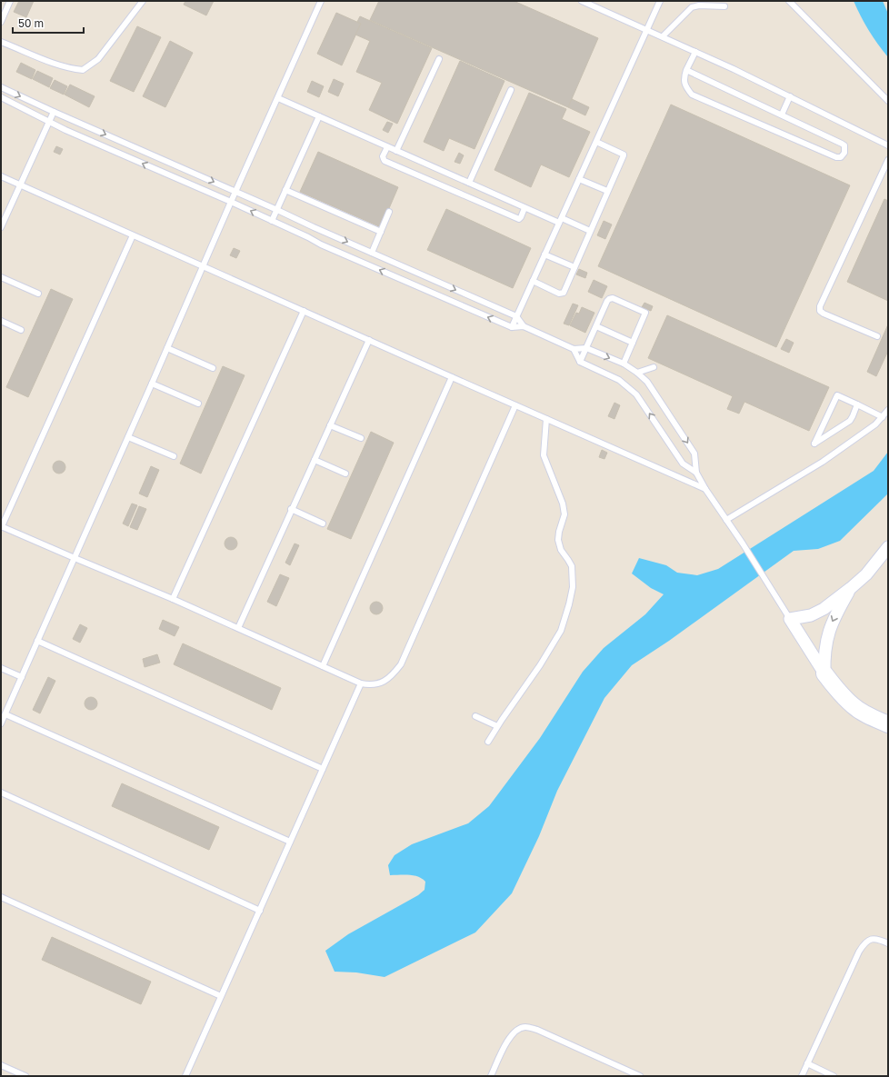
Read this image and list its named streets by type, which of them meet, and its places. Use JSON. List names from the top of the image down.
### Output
{
  "scale_bar": "50 m"
}
